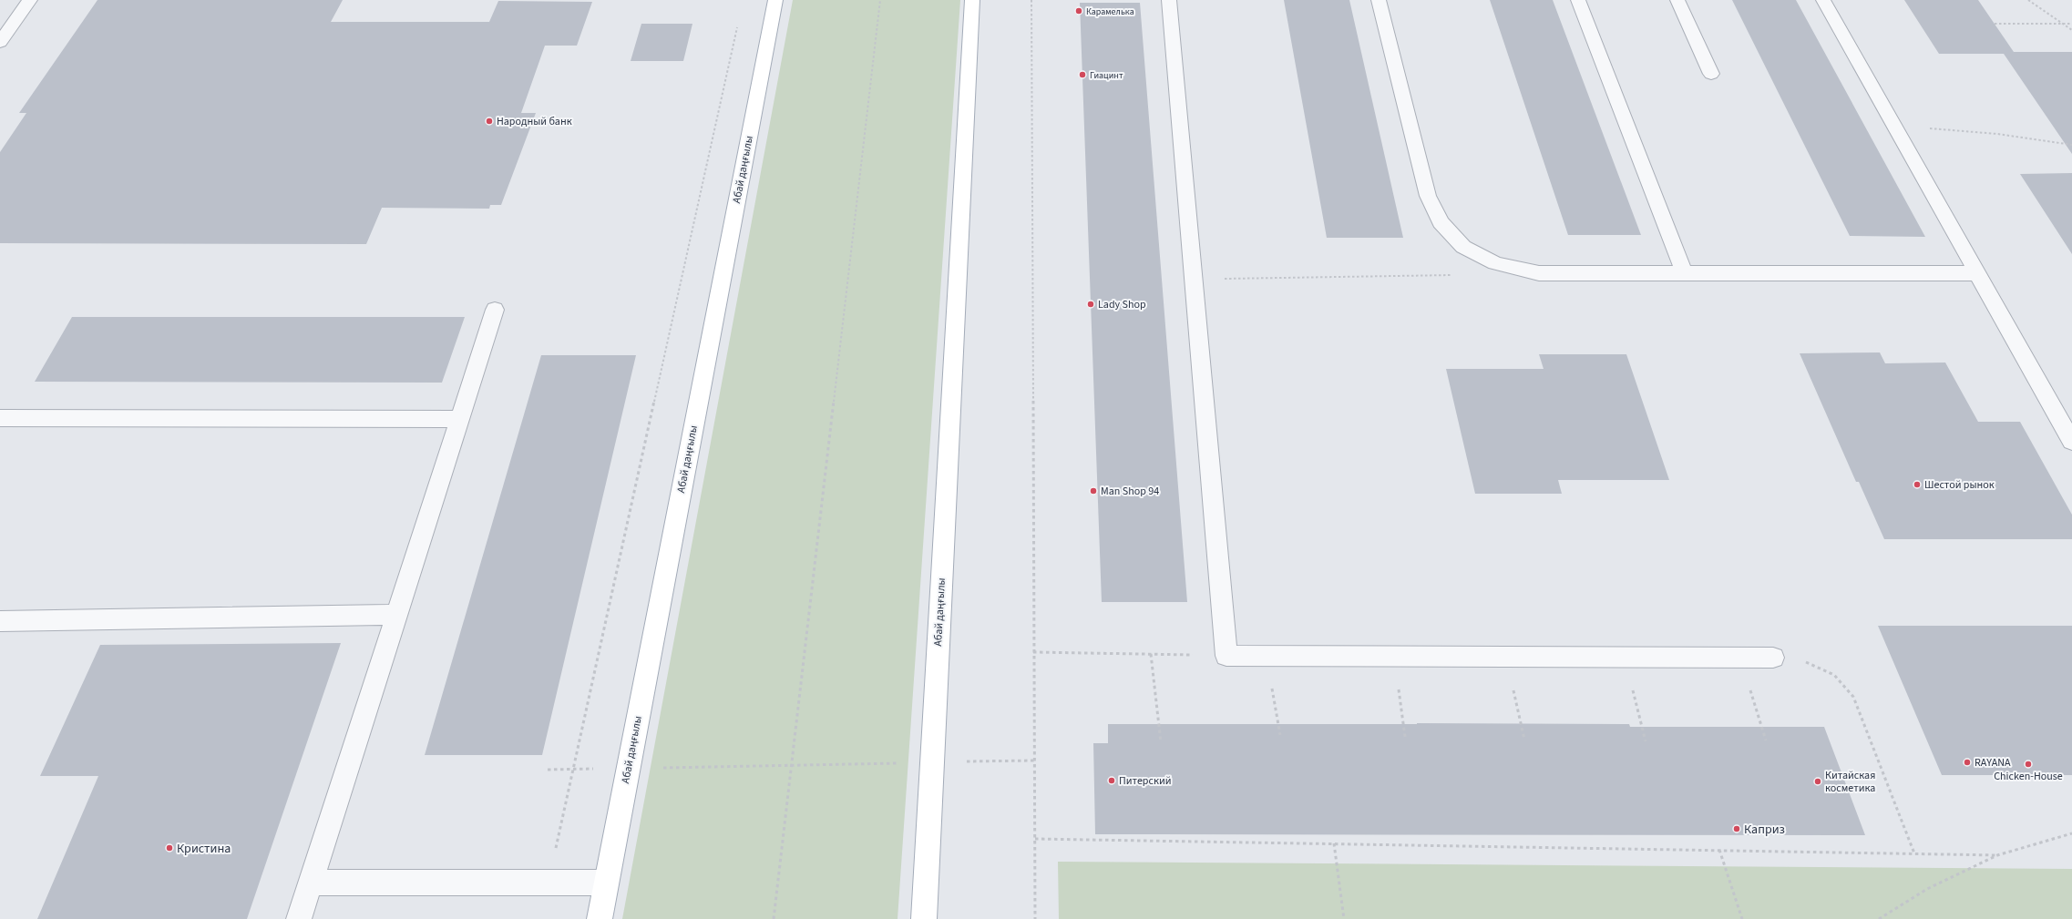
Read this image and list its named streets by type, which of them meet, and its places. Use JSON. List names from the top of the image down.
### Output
{
  "streets": {
    "main road": ["Абай даңғылы"]
  },
  "places": [
    "Карамелька",
    "Гиацинт",
    "Народный банк",
    "Lady Shop",
    "Шестой рынок",
    "Man Shop 94",
    "RAYANA",
    "Chicken-House",
    "Питерский",
    "Китайская косметика",
    "Каприз",
    "Кристина"
  ]
}
